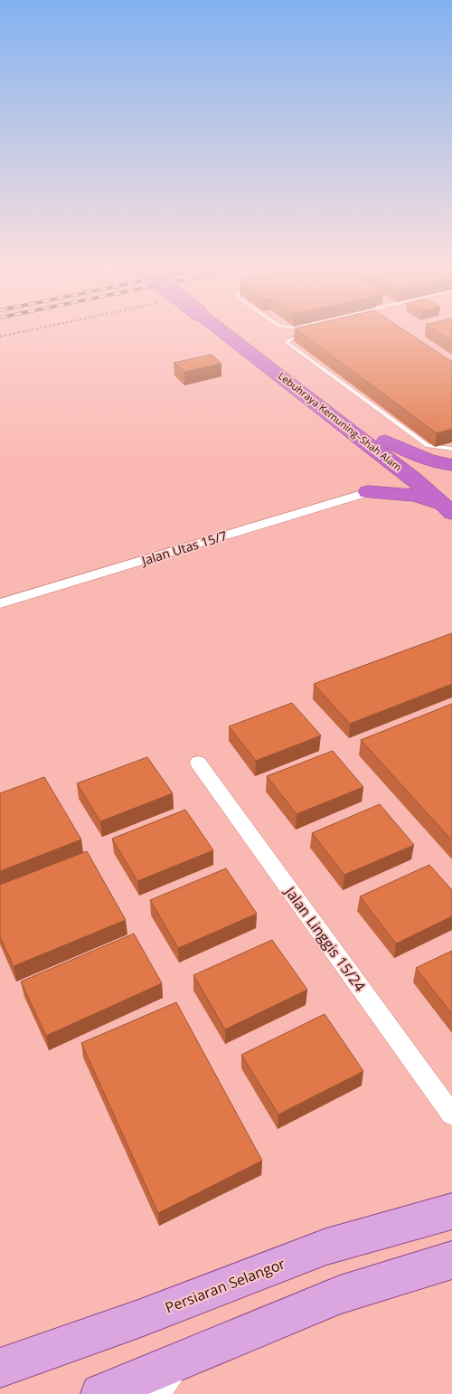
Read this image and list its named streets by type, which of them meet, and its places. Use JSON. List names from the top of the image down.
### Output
{
  "streets": {
    "highway": ["Lebuhraya Kemuning–Shah Alam"],
    "main road": ["Persiaran Selangor"],
    "street": ["Jalan Utas 15/7", "Jalan Linggis 15/24"]
  }
}
